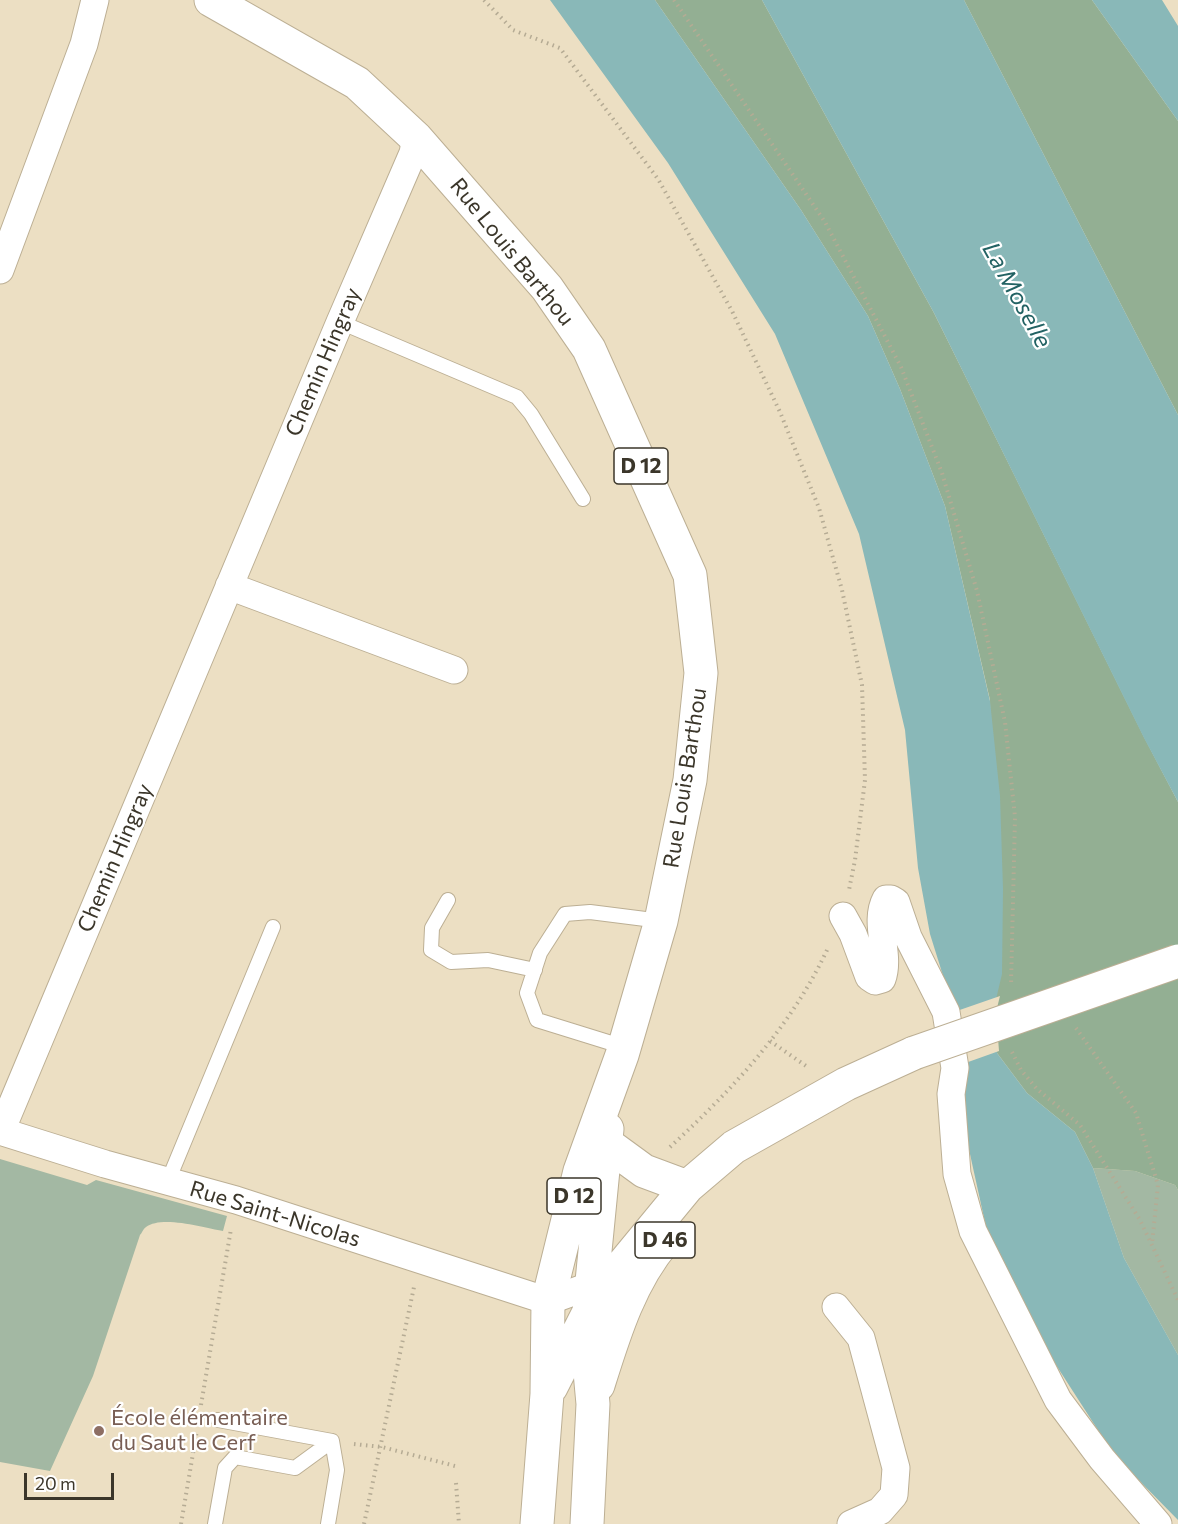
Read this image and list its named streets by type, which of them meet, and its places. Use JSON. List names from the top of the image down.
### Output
{
  "streets": {
    "main road": ["Rue Louis Barthou", "D 12", "D 46"],
    "street": ["Chemin Hingray", "Rue Saint-Nicolas"]
  },
  "crossings": [
    ["Rue Louis Barthou", "Chemin Hingray"],
    ["Rue Louis Barthou", "D 12"],
    ["Rue Louis Barthou", "Rue Saint-Nicolas"],
    ["Rue Louis Barthou", "D 46"],
    ["Chemin Hingray", "Rue Saint-Nicolas"],
    ["D 12", "Rue Saint-Nicolas"],
    ["D 12", "D 46"]
  ],
  "water": ["La Moselle"],
  "places": ["École élémentaire du Saut le Cerf"],
  "scale_bar": "20 m"
}
